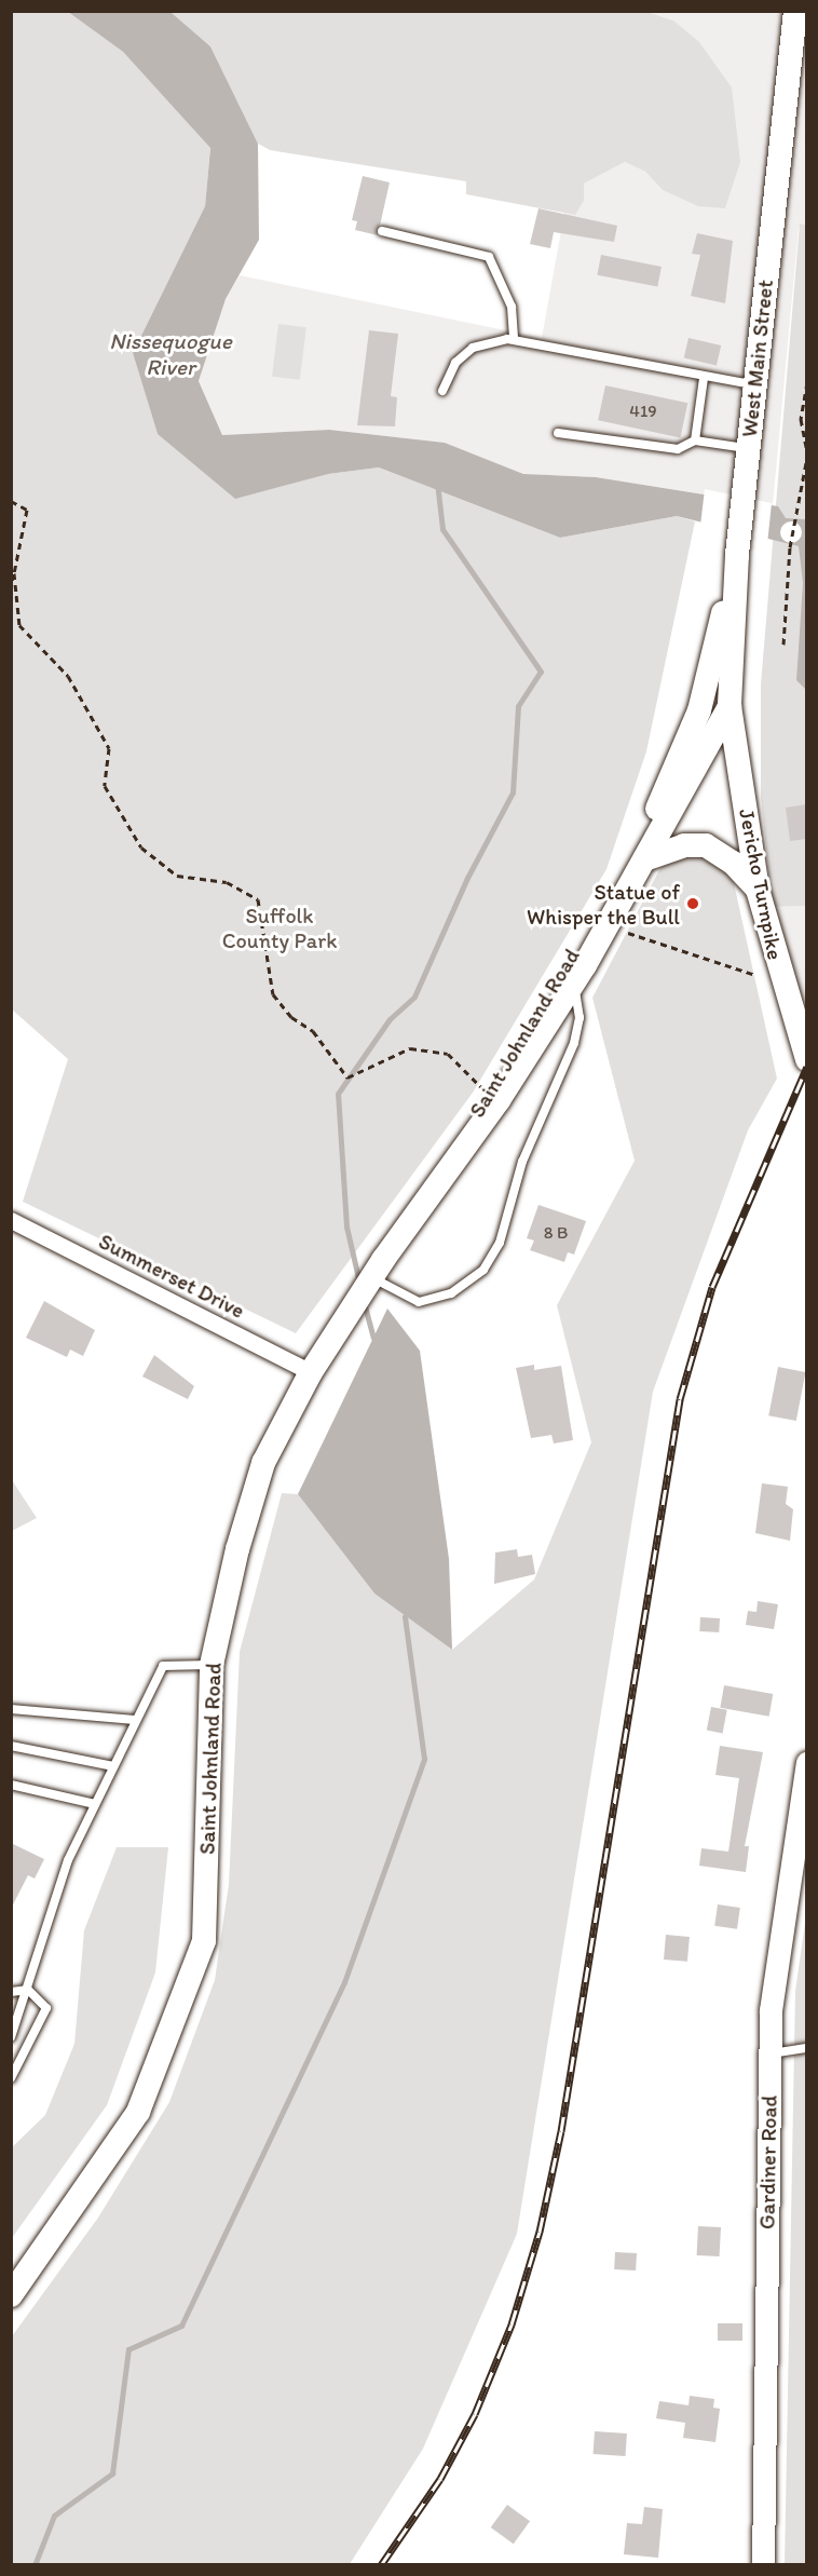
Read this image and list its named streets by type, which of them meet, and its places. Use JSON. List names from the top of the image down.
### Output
{
  "streets": {
    "main road": [
      "West Main Street",
      "Jericho Turnpike",
      "Saint Johnland Road",
      "Gardiner Road"
    ],
    "street": ["Summerset Drive"]
  },
  "crossings": [
    ["West Main Street", "Jericho Turnpike"],
    ["West Main Street", "Saint Johnland Road"],
    ["Jericho Turnpike", "Saint Johnland Road"],
    ["Saint Johnland Road", "Summerset Drive"]
  ],
  "water": ["Nissequogue River"],
  "parks": ["Suffolk County Park"],
  "places": ["Statue of Whisper the Bull"],
  "house_numbers": ["419", "8 B"]
}
